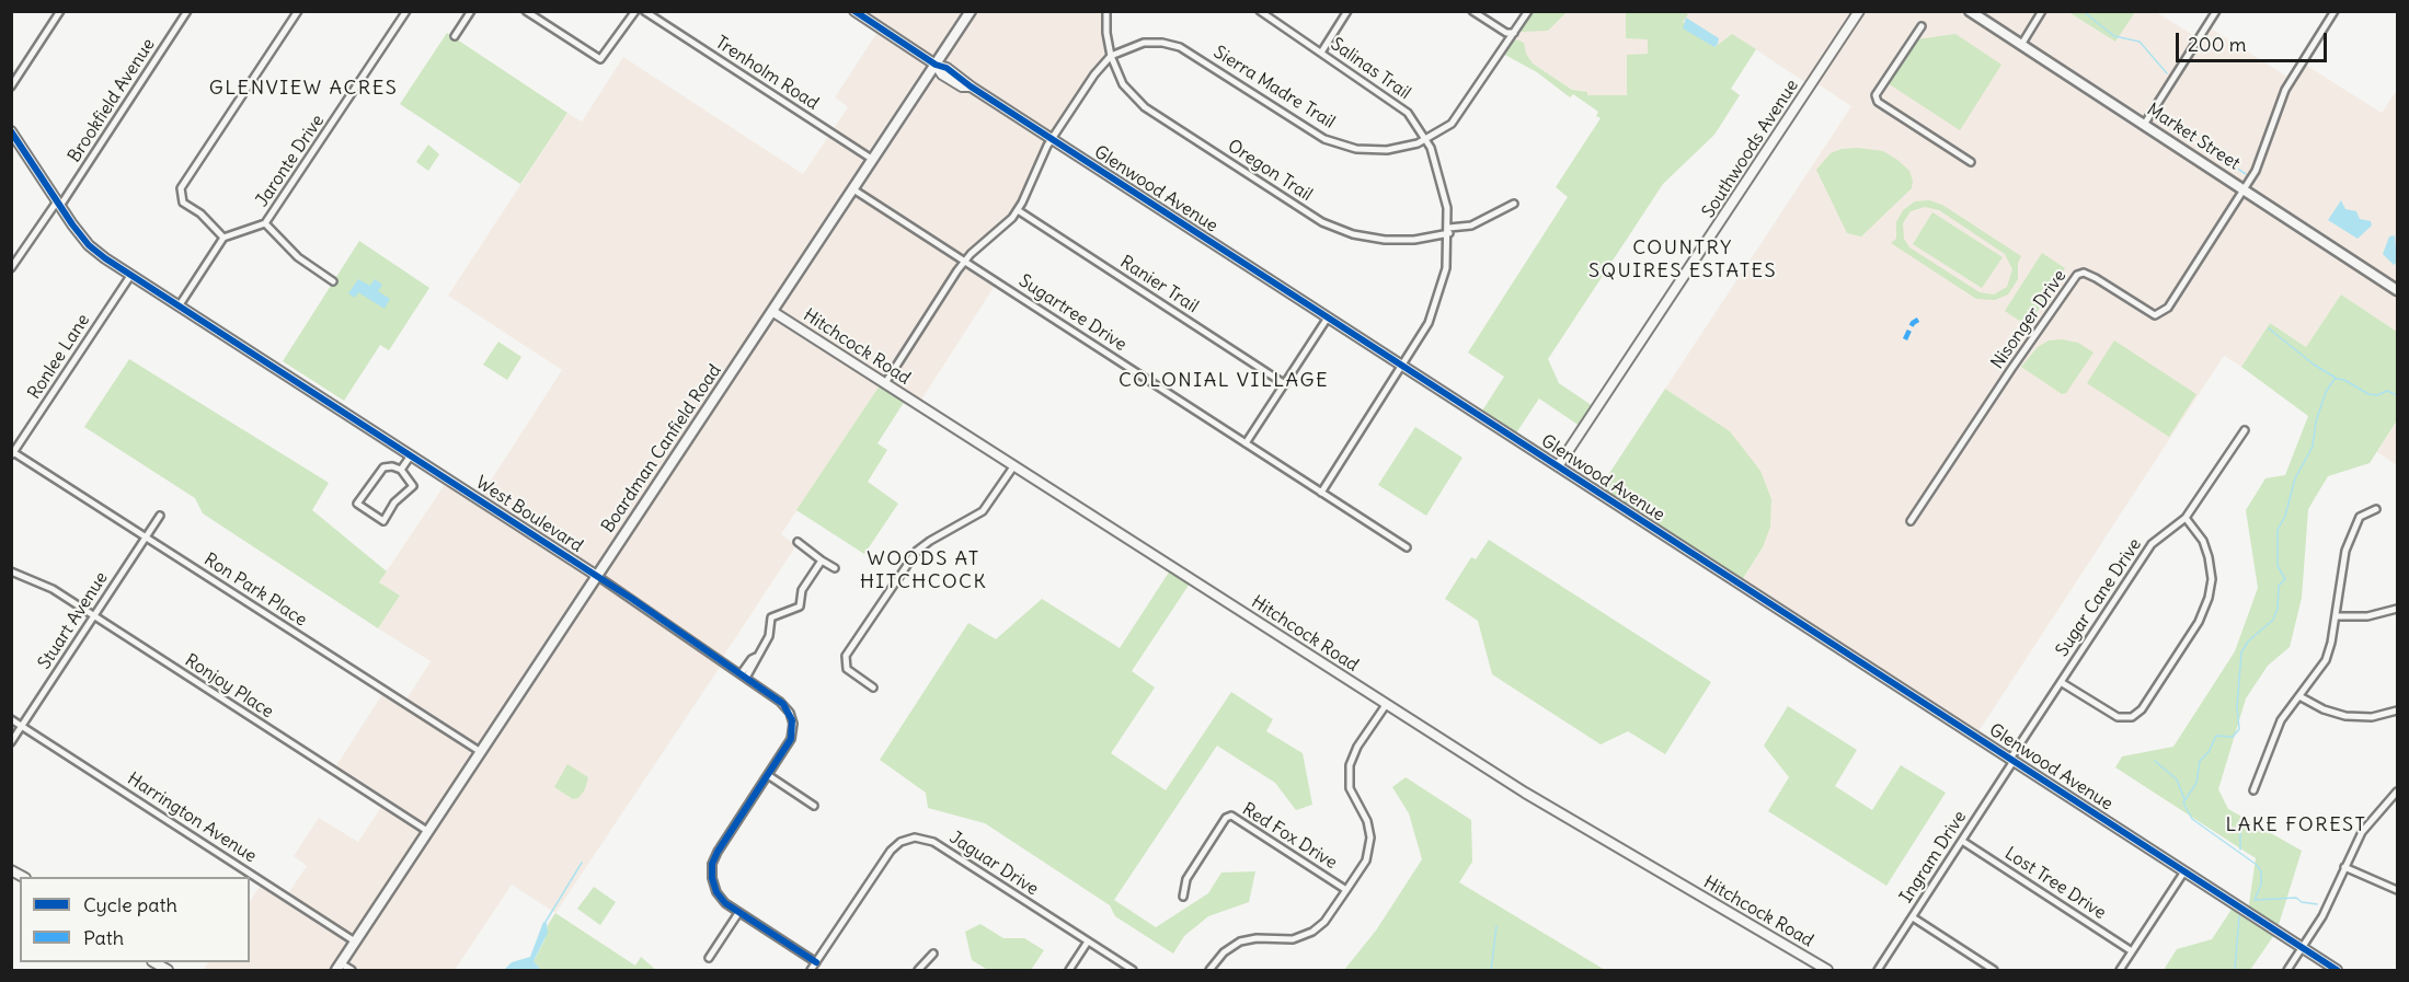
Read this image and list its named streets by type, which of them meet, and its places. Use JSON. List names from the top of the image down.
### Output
{
  "streets": {
    "main road": ["Market Street", "Boardman Canfield Road"],
    "street": [
      "Salinas Trail",
      "Trenholm Road",
      "Sierra Madre Trail",
      "Brookfield Avenue",
      "Southwoods Avenue",
      "Jaronte Drive",
      "Oregon Trail",
      "Glenwood Avenue",
      "Ranier Trail",
      "Sugartree Drive",
      "Nisonger Drive",
      "Hitchcock Road",
      "Ronlee Lane",
      "West Boulevard",
      "Ron Park Place",
      "Sugar Cane Drive",
      "Stuart Avenue",
      "Ronjoy Place",
      "Harrington Avenue",
      "Red Fox Drive",
      "Ingram Drive",
      "Jaguar Drive",
      "Lost Tree Drive"
    ]
  },
  "crossings": [
    ["Salinas Trail", "Sierra Madre Trail"],
    ["Salinas Trail", "Oregon Trail"],
    ["Salinas Trail", "Glenwood Avenue"],
    ["Salinas Trail", "Sugartree Drive"],
    ["Trenholm Road", "Boardman Canfield Road"],
    ["Sierra Madre Trail", "Oregon Trail"],
    ["Brookfield Avenue", "West Boulevard"],
    ["Market Street", "Nisonger Drive"],
    ["Southwoods Avenue", "Glenwood Avenue"],
    ["Glenwood Avenue", "Boardman Canfield Road"],
    ["Glenwood Avenue", "Sugar Cane Drive"],
    ["Glenwood Avenue", "Ingram Drive"],
    ["Sugartree Drive", "Boardman Canfield Road"],
    ["Hitchcock Road", "Boardman Canfield Road"],
    ["Ronlee Lane", "West Boulevard"],
    ["Ronlee Lane", "Ron Park Place"],
    ["Boardman Canfield Road", "West Boulevard"],
    ["Boardman Canfield Road", "Ron Park Place"],
    ["Boardman Canfield Road", "Ronjoy Place"],
    ["Boardman Canfield Road", "Harrington Avenue"],
    ["West Boulevard", "Jaguar Drive"],
    ["Ron Park Place", "Stuart Avenue"],
    ["Sugar Cane Drive", "Ingram Drive"],
    ["Stuart Avenue", "Ronjoy Place"],
    ["Stuart Avenue", "Harrington Avenue"],
    ["Ingram Drive", "Lost Tree Drive"]
  ],
  "districts": [
    "GLENVIEW ACRES",
    "COUNTRY SQUIRES ESTATES",
    "COLONIAL VILLAGE",
    "WOODS AT HITCHCOCK",
    "LAKE FOREST"
  ],
  "legend": ["Cycle path", "Path"],
  "scale_bar": "200 m"
}
